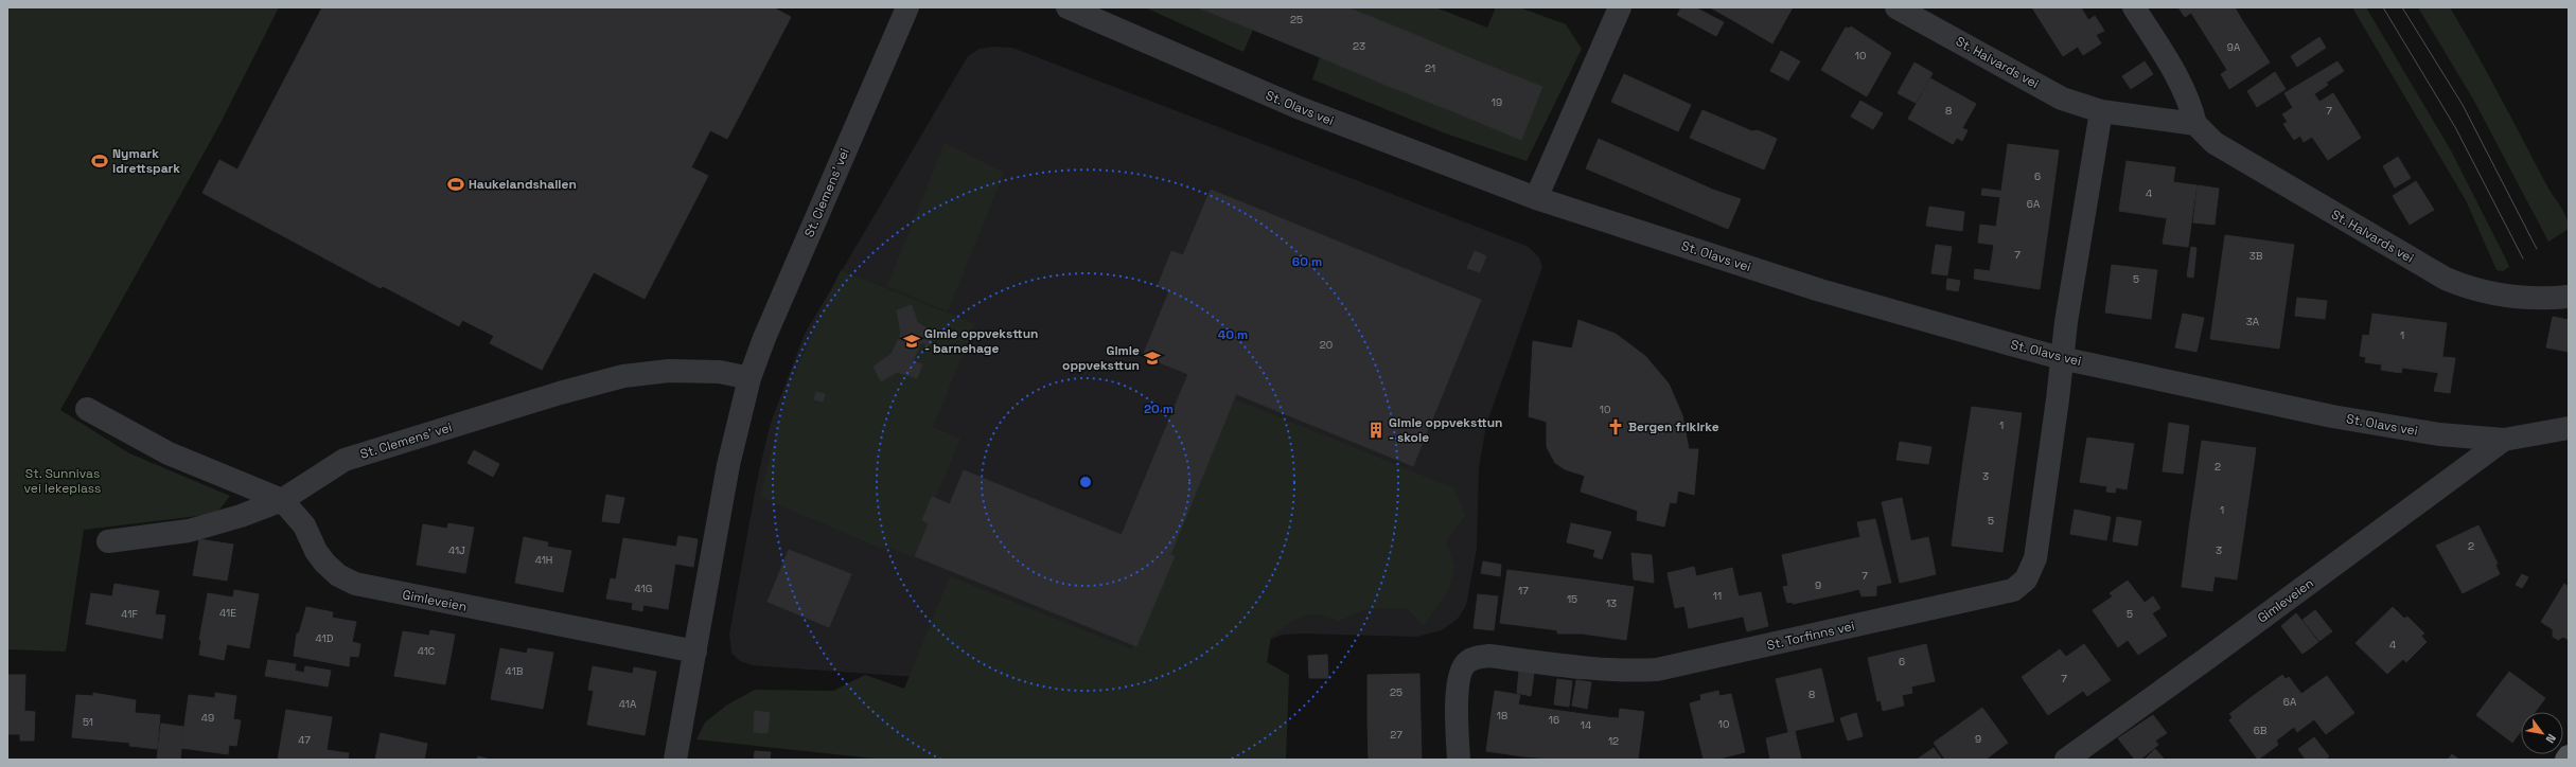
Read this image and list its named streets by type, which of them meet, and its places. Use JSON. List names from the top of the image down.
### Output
{
  "streets": {
    "street": [
      "St. Halvards vei",
      "St. Olavs vei",
      "St. Clemens' vei",
      "Gimleveien",
      "St. Torfinns vei"
    ]
  },
  "crossings": [
    ["St. Olavs vei", "Gimleveien"],
    ["St. Olavs vei", "St. Torfinns vei"],
    ["St. Clemens' vei", "Gimleveien"]
  ],
  "parks": ["St. Sunnivas vei lekeplass"],
  "places": {
    "sports": ["Nymark idrettspark", "Haukelandshallen"],
    "school or university": ["Gimle oppveksttun - barnehage", "Gimle oppveksttun"],
    "church": ["Bergen frikirke"],
    "building": ["Gimle oppveksttun - skole"]
  },
  "house_numbers": [
    "25",
    "23",
    "9A",
    "10",
    "21",
    "19",
    "8",
    "7",
    "6",
    "4",
    "6A",
    "7",
    "3B",
    "5",
    "3A",
    "1",
    "20",
    "10",
    "1",
    "2",
    "3",
    "1",
    "5",
    "2",
    "41J",
    "3",
    "41H",
    "7",
    "9",
    "41G",
    "17",
    "11",
    "15",
    "13",
    "41E",
    "41F",
    "5",
    "41D",
    "4",
    "41C",
    "6",
    "41B",
    "7",
    "25",
    "8",
    "6A",
    "41A",
    "18",
    "49",
    "16",
    "51",
    "10",
    "14",
    "6B",
    "27",
    "9",
    "47",
    "12"
  ],
  "north": "bottom right",
  "rings": ["60 m", "40 m", "20 m"]
}
